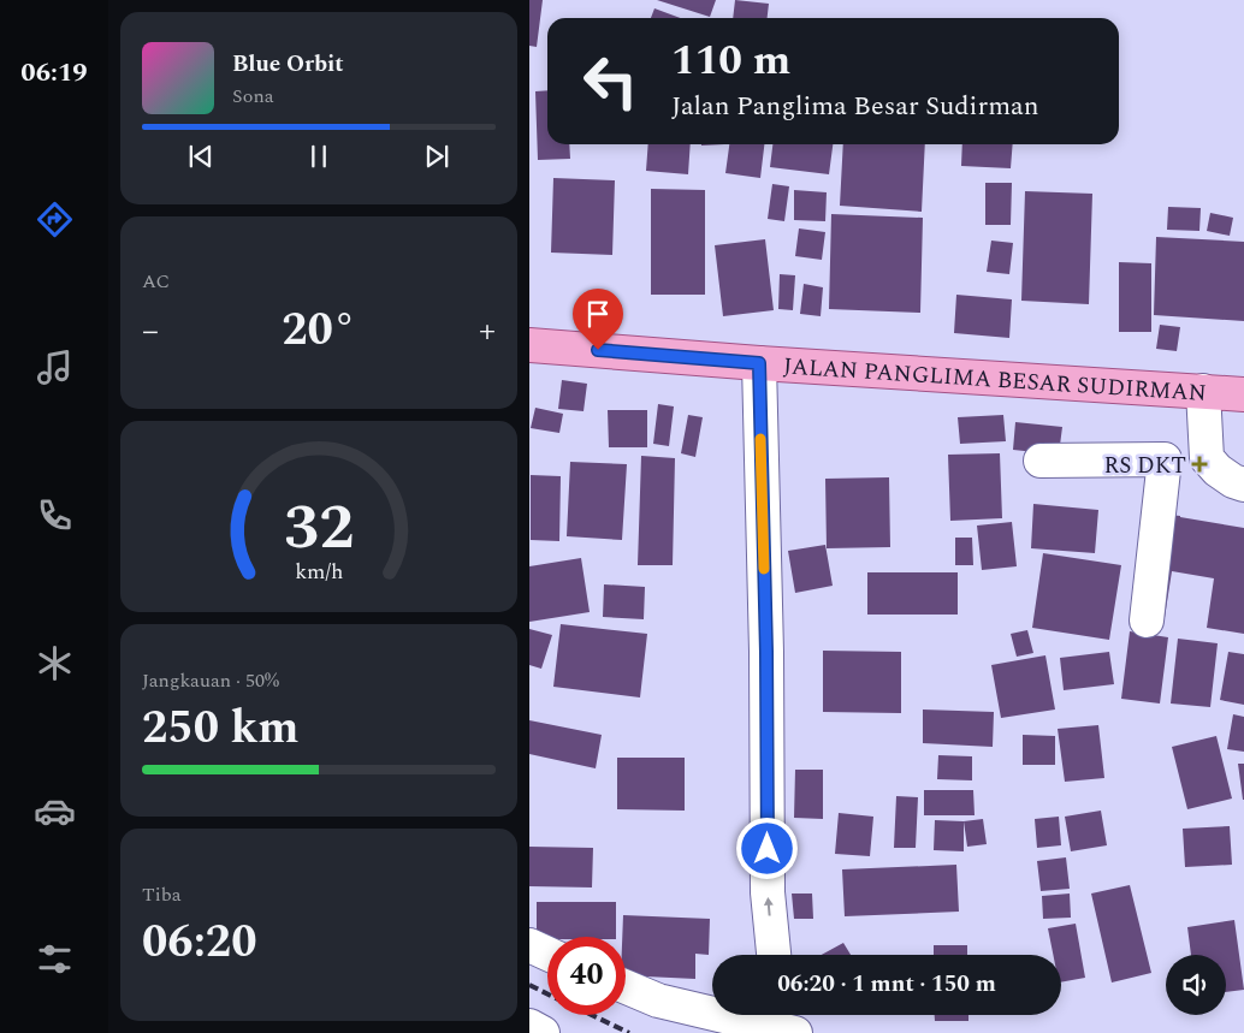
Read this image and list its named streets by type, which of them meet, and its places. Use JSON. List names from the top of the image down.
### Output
{
  "streets": {
    "main road": ["JALAN PANGLIMA BESAR SUDIRMAN"]
  },
  "places": {
    "health": ["RS DKT"]
  },
  "page": {
    "tabs": "06:19",
    "turn": ["110 m", "Jalan Panglima Besar Sudirman"],
    "song": ["Blue Orbit", "Sona"],
    "tile": [
      "AC",
      ["Jangkauan · 50%", "250 km"],
      ["Tiba", "06:20"]
    ],
    "heat": ["−", "20°", "+"],
    "limit": "40",
    "trip": "06:20 · 1 mnt · 150 m",
    "gauge": ["32", "km/h"]
  }
}
